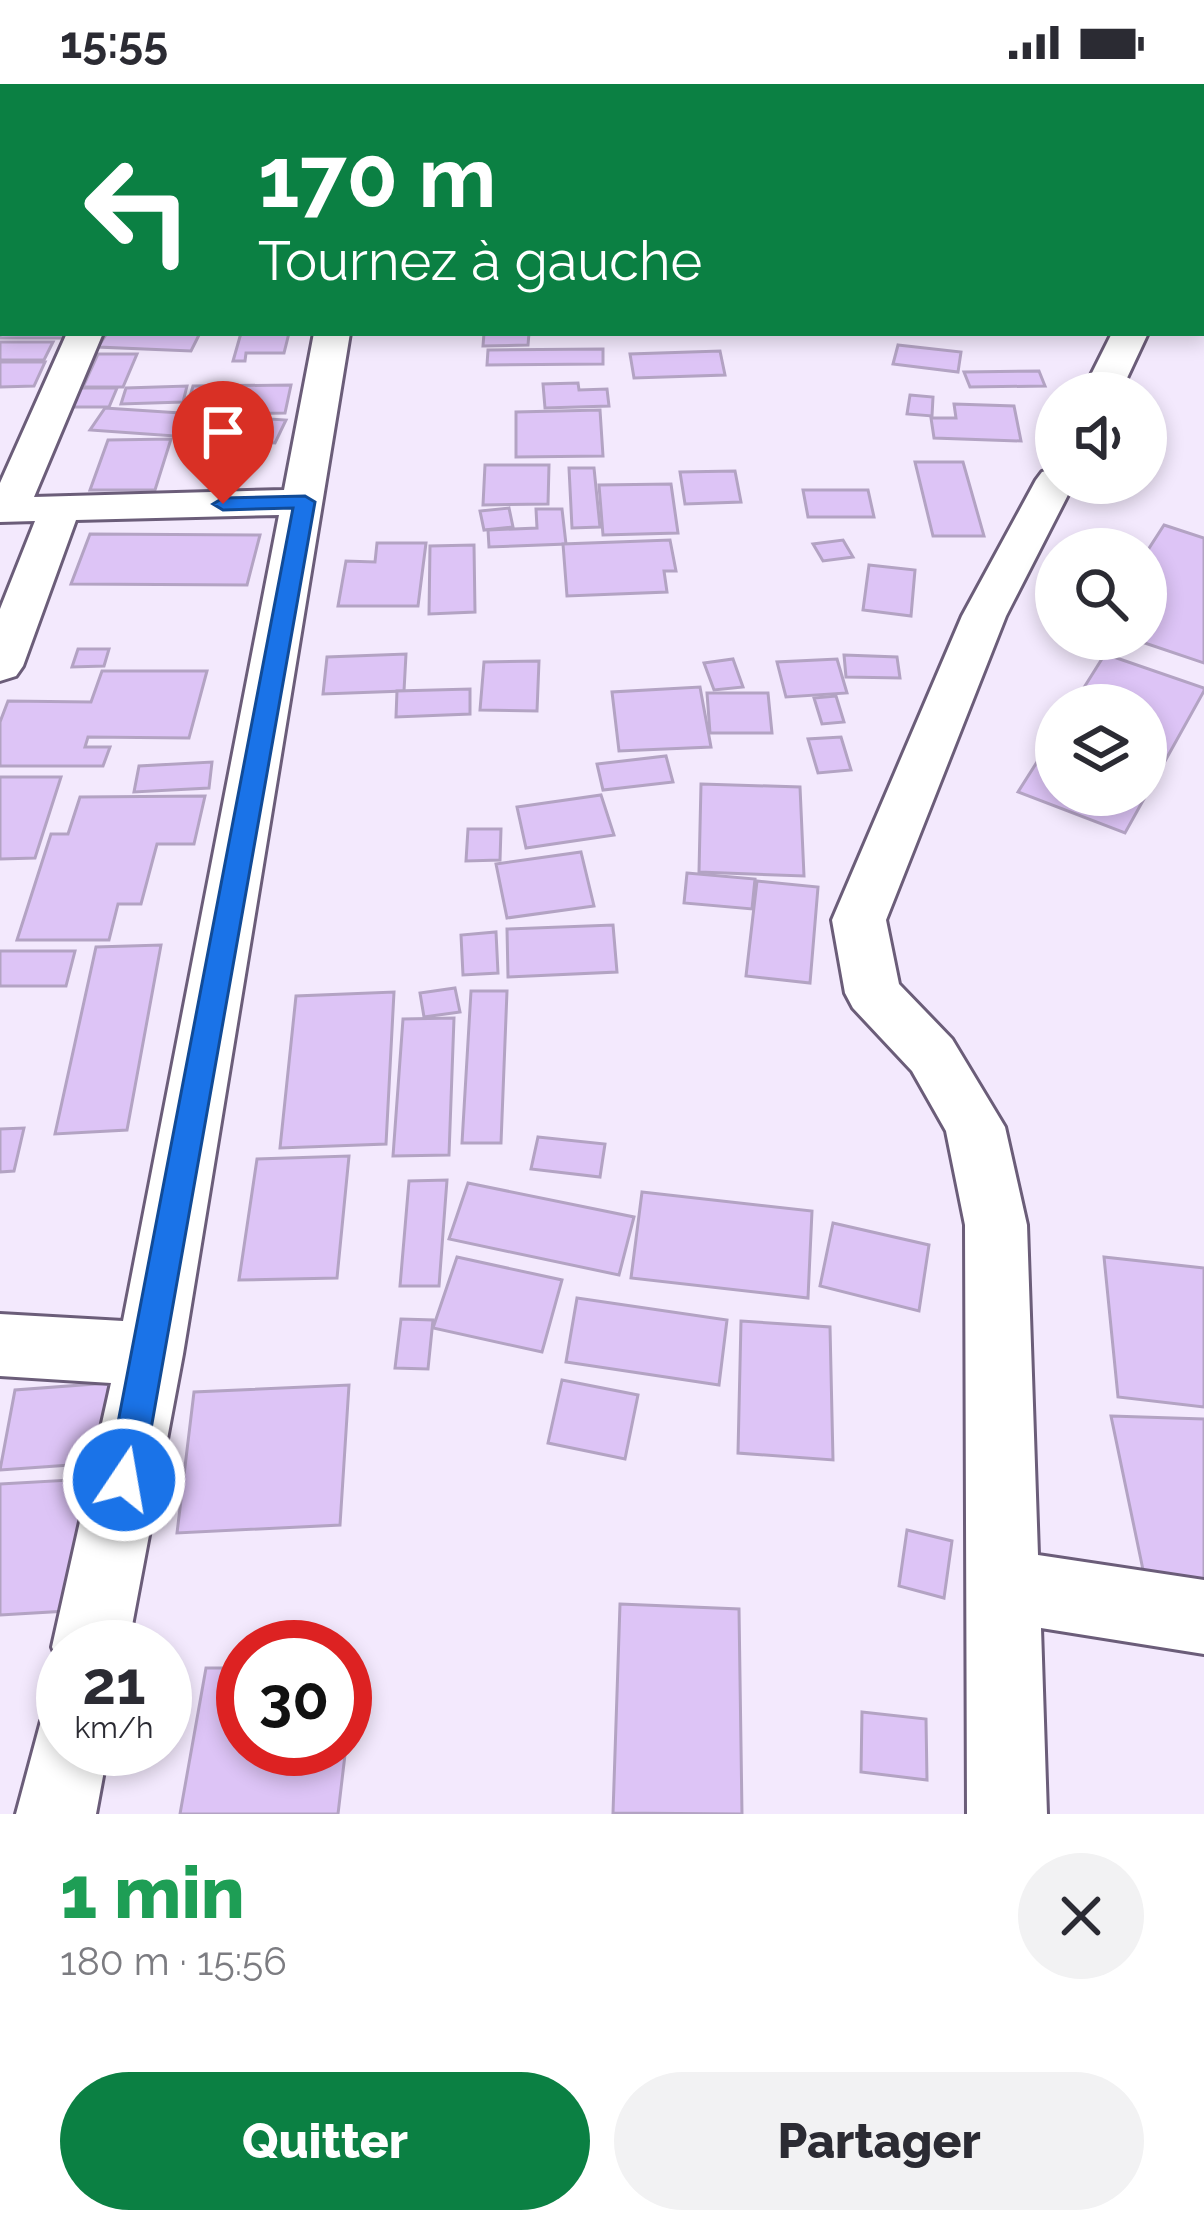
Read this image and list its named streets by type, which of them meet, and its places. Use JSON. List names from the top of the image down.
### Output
{
  "page": {
    "status": "15:55",
    "turn": ["170 m", "Tournez à gauche"],
    "speed": "21 km/h",
    "limit": "30",
    "heading": ["1 min", "180 m · 15:56"],
    "buttons": ["Quitter", "Partager"]
  }
}
